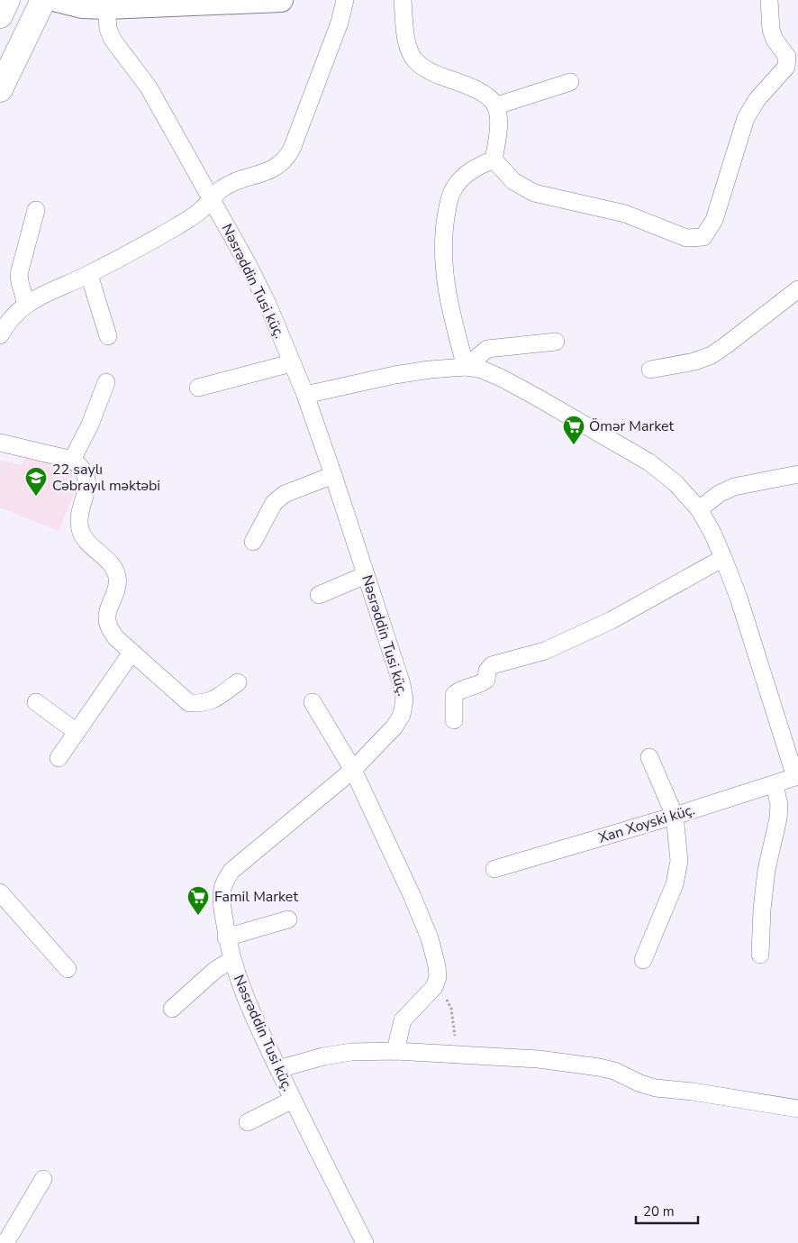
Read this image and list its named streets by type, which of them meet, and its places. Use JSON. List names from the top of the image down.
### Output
{
  "streets": {
    "street": ["Nəsrəddin Tusi küç.", "Xan Xoyski küç."]
  },
  "places": {
    "supermarket": ["Ömər Market", "Famil Market"],
    "school or university": ["22 saylı Cəbrayıl məktəbi"]
  },
  "scale_bar": "20 m"
}
